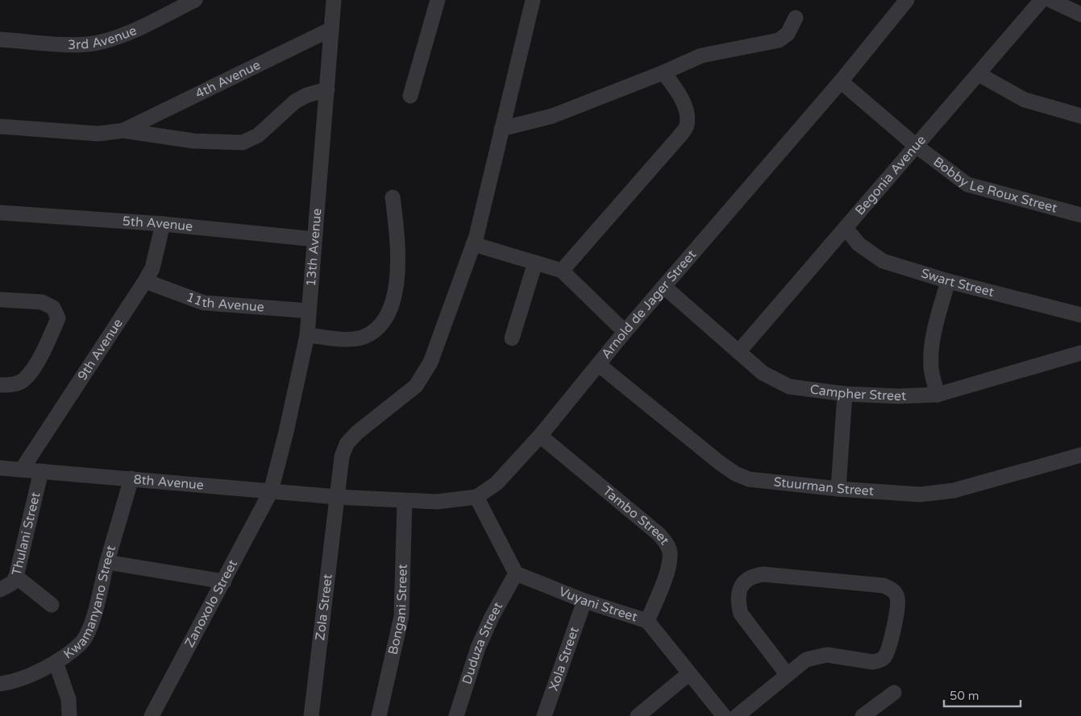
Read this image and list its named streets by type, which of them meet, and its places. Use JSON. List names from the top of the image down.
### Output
{
  "streets": {
    "street": [
      "3rd Avenue",
      "4th Avenue",
      "Begonia Avenue",
      "Bobby Le Roux Street",
      "5th Avenue",
      "13th Avenue",
      "Swart Street",
      "11th Avenue",
      "Arnold de Jager Street",
      "9th Avenue",
      "Campher Street",
      "8th Avenue",
      "Stuurman Street",
      "Tambo Street",
      "Thulani Street",
      "Kwamanyano Street",
      "Zanoxolo Street",
      "Vuyani Street",
      "Zola Street",
      "Bongani Street",
      "Duduza Street",
      "Xola Street"
    ]
  },
  "crossings": [
    ["4th Avenue", "13th Avenue"],
    ["Begonia Avenue", "Bobby Le Roux Street"],
    ["Begonia Avenue", "Swart Street"],
    ["Begonia Avenue", "Campher Street"],
    ["Bobby Le Roux Street", "Arnold de Jager Street"],
    ["5th Avenue", "13th Avenue"],
    ["5th Avenue", "9th Avenue"],
    ["13th Avenue", "11th Avenue"],
    ["13th Avenue", "8th Avenue"],
    ["13th Avenue", "Zanoxolo Street"],
    ["11th Avenue", "9th Avenue"],
    ["Arnold de Jager Street", "Campher Street"],
    ["Arnold de Jager Street", "8th Avenue"],
    ["Arnold de Jager Street", "Stuurman Street"],
    ["Arnold de Jager Street", "Tambo Street"],
    ["Arnold de Jager Street", "Zola Street"],
    ["Arnold de Jager Street", "Bongani Street"],
    ["9th Avenue", "8th Avenue"],
    ["8th Avenue", "Thulani Street"],
    ["8th Avenue", "Kwamanyano Street"],
    ["8th Avenue", "Zanoxolo Street"],
    ["8th Avenue", "Zola Street"],
    ["Tambo Street", "Vuyani Street"],
    ["Vuyani Street", "Duduza Street"],
    ["Vuyani Street", "Xola Street"]
  ],
  "scale_bar": "50 m"
}
